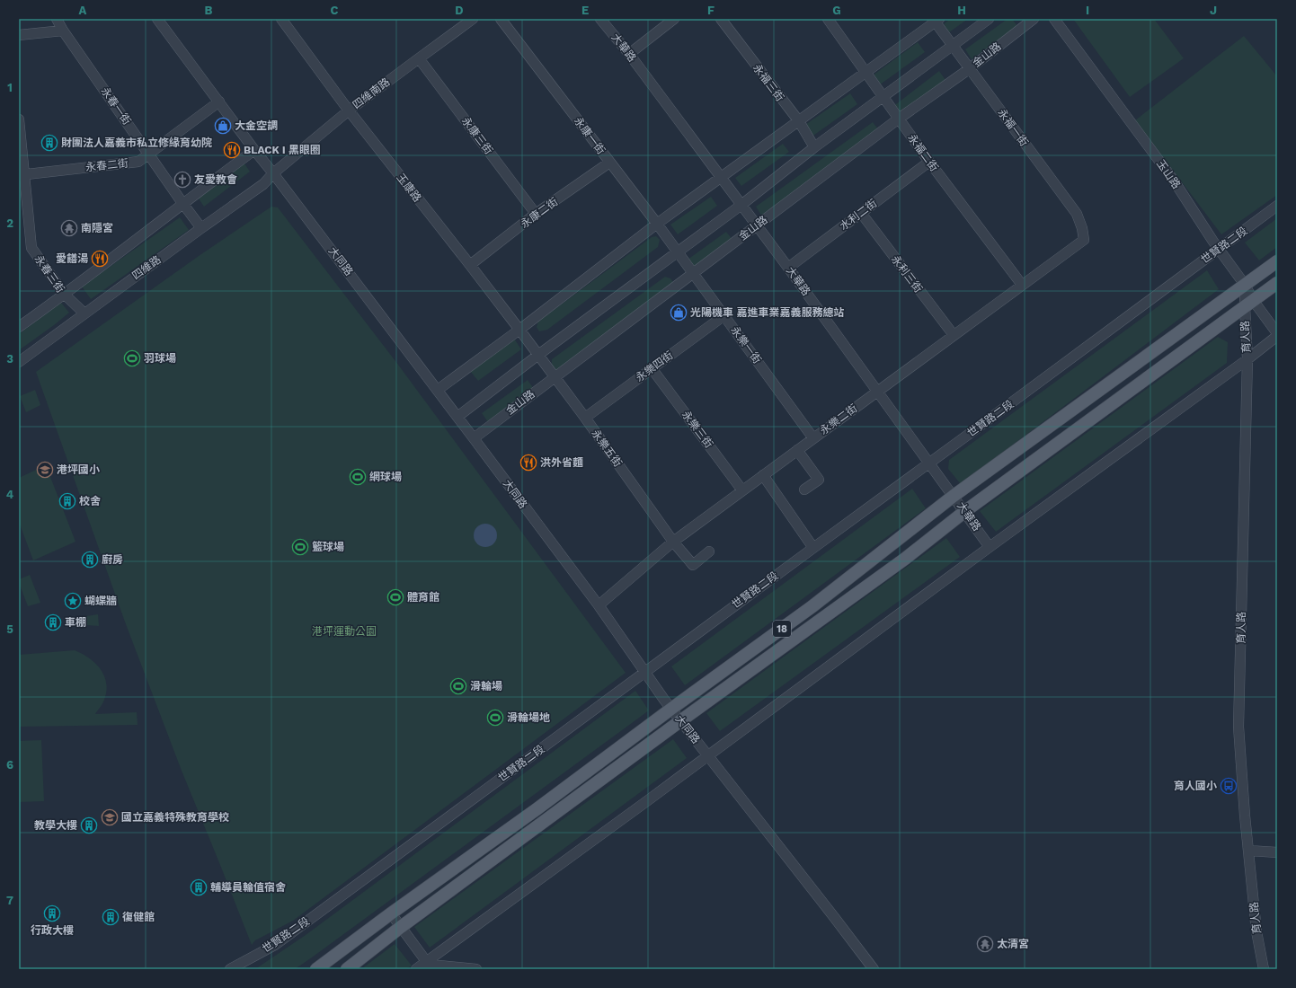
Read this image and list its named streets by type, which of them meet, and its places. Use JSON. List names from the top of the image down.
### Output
{
  "streets": {
    "main road": ["18"],
    "street": [
      "大華路",
      "金山路",
      "永福三街",
      "四維南路",
      "永春一街",
      "永福一街",
      "永康三街",
      "永康一街",
      "永福二街",
      "永春二街",
      "玉山路",
      "玉康路",
      "永康二街",
      "水利二街",
      "世賢路二段",
      "大同路",
      "四維路",
      "永春三街",
      "永利三街",
      "育人路",
      "永樂一街",
      "永樂四街",
      "永樂二街",
      "永樂三街",
      "永樂五街"
    ]
  },
  "crossings": [
    ["大華路", "金山路"],
    ["大華路", "水利二街"],
    ["大華路", "世賢路二段"],
    ["大華路", "永樂二街"],
    ["大華路", "18"],
    ["金山路", "永福一街"],
    ["金山路", "永福二街"],
    ["金山路", "大同路"],
    ["金山路", "永樂一街"],
    ["金山路", "永樂五街"],
    ["四維南路", "永康三街"],
    ["四維南路", "玉康路"],
    ["四維南路", "大同路"],
    ["四維南路", "四維路"],
    ["永春一街", "永春二街"],
    ["永春一街", "四維路"],
    ["永福一街", "永樂二街"],
    ["永康三街", "永康二街"],
    ["永康一街", "永康二街"],
    ["永康一街", "永樂一街"],
    ["永福二街", "水利二街"],
    ["永福二街", "永樂二街"],
    ["永春二街", "大同路"],
    ["永春二街", "永春三街"],
    ["玉山路", "世賢路二段"],
    ["玉山路", "育人路"],
    ["玉山路", "18"],
    ["玉康路", "永康二街"],
    ["玉康路", "永樂五街"],
    ["水利二街", "永利三街"],
    ["世賢路二段", "大同路"],
    ["大同路", "四維路"],
    ["大同路", "永樂二街"],
    ["大同路", "18"],
    ["四維路", "永春三街"],
    ["永利三街", "永樂二街"],
    ["育人路", "18"],
    ["永樂一街", "永樂四街"],
    ["永樂一街", "永樂二街"],
    ["永樂四街", "永樂三街"],
    ["永樂四街", "永樂五街"],
    ["永樂二街", "永樂三街"],
    ["永樂二街", "永樂五街"]
  ],
  "parks": ["港坪運動公園"],
  "places": {
    "shop": ["大金空調", "光陽機車 嘉進車業嘉義服務總站"],
    "building": [
      "財團法人嘉義市私立修緣育幼院",
      "校舍",
      "廚房",
      "車棚",
      "教學大樓",
      "輔導員輪值宿舍",
      "行政大樓",
      "復健館"
    ],
    "restaurant": ["BLACK i 黑眼圈", "愛饍湯", "洪外省麵"],
    "church": ["友愛教會"],
    "temple": ["南隱宮", "太清宮"],
    "sports": [
      "羽球場",
      "網球場",
      "籃球場",
      "體育館",
      "滑輪場",
      "滑輪場地"
    ],
    "school or university": ["港坪國小", "國立嘉義特殊教育學校"],
    "place": ["蝴蝶牆"],
    "bus stop": ["育人國小"]
  },
  "grid": {
    "columns": [
      "A",
      "B",
      "C",
      "D",
      "E",
      "F",
      "G",
      "H",
      "I",
      "J"
    ],
    "rows": [
      "1",
      "2",
      "3",
      "4",
      "5",
      "6",
      "7"
    ]
  }
}
